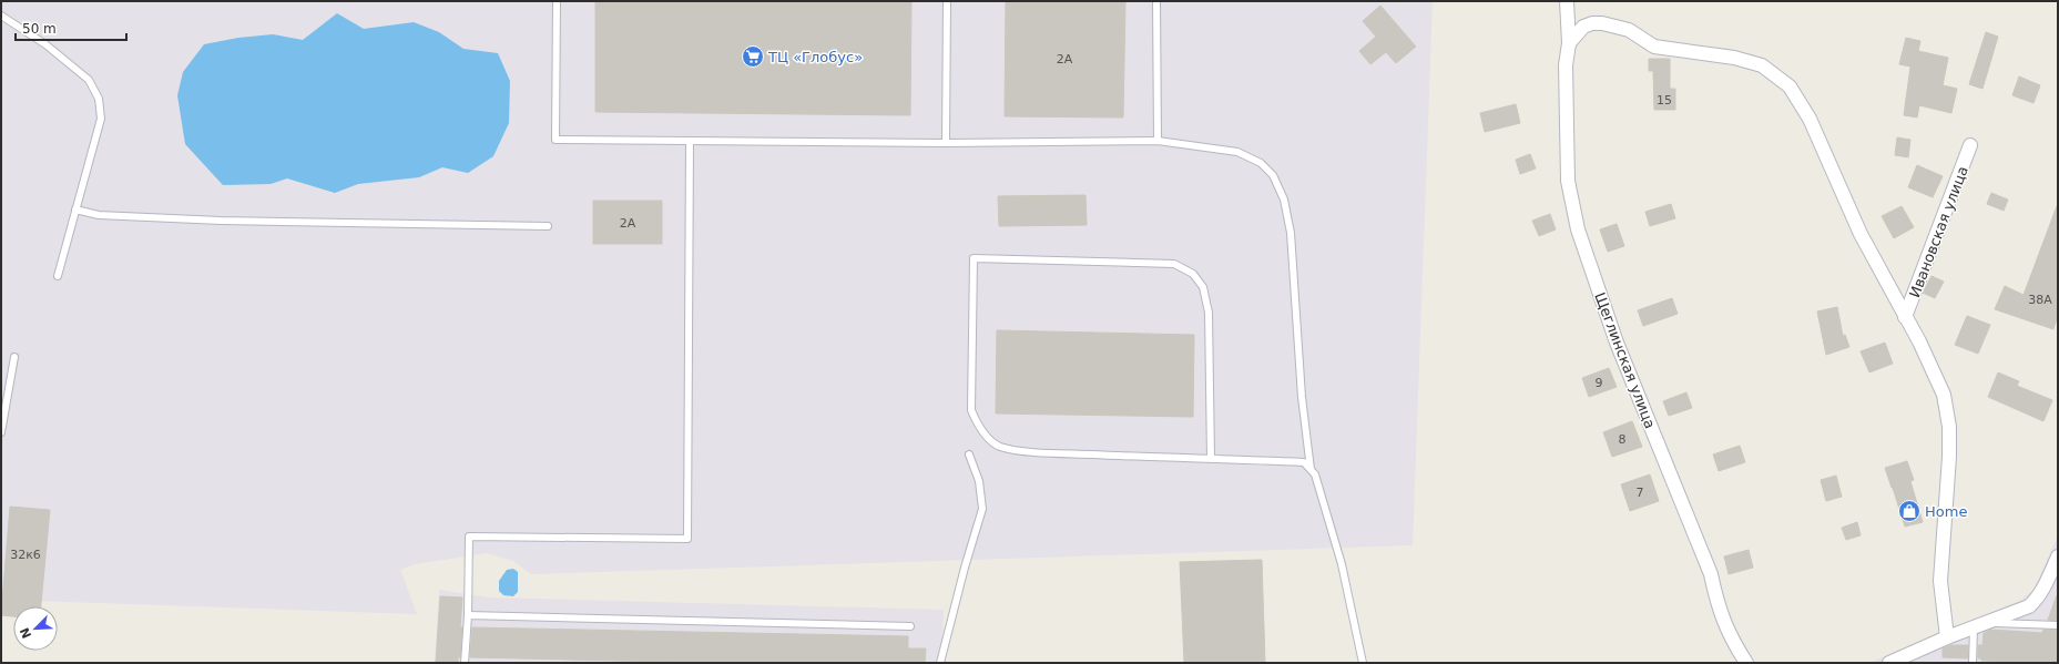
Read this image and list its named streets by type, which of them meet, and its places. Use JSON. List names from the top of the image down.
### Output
{
  "streets": {
    "street": ["Ивановская улица", "Щеглинская улица"]
  },
  "places": {
    "supermarket": ["ТЦ «Глобус»"],
    "shop": ["Home"]
  },
  "house_numbers": [
    "2А",
    "15",
    "2А",
    "38А",
    "9",
    "8",
    "7",
    "32к6"
  ],
  "scale_bar": "50 m",
  "north": "bottom left"
}
